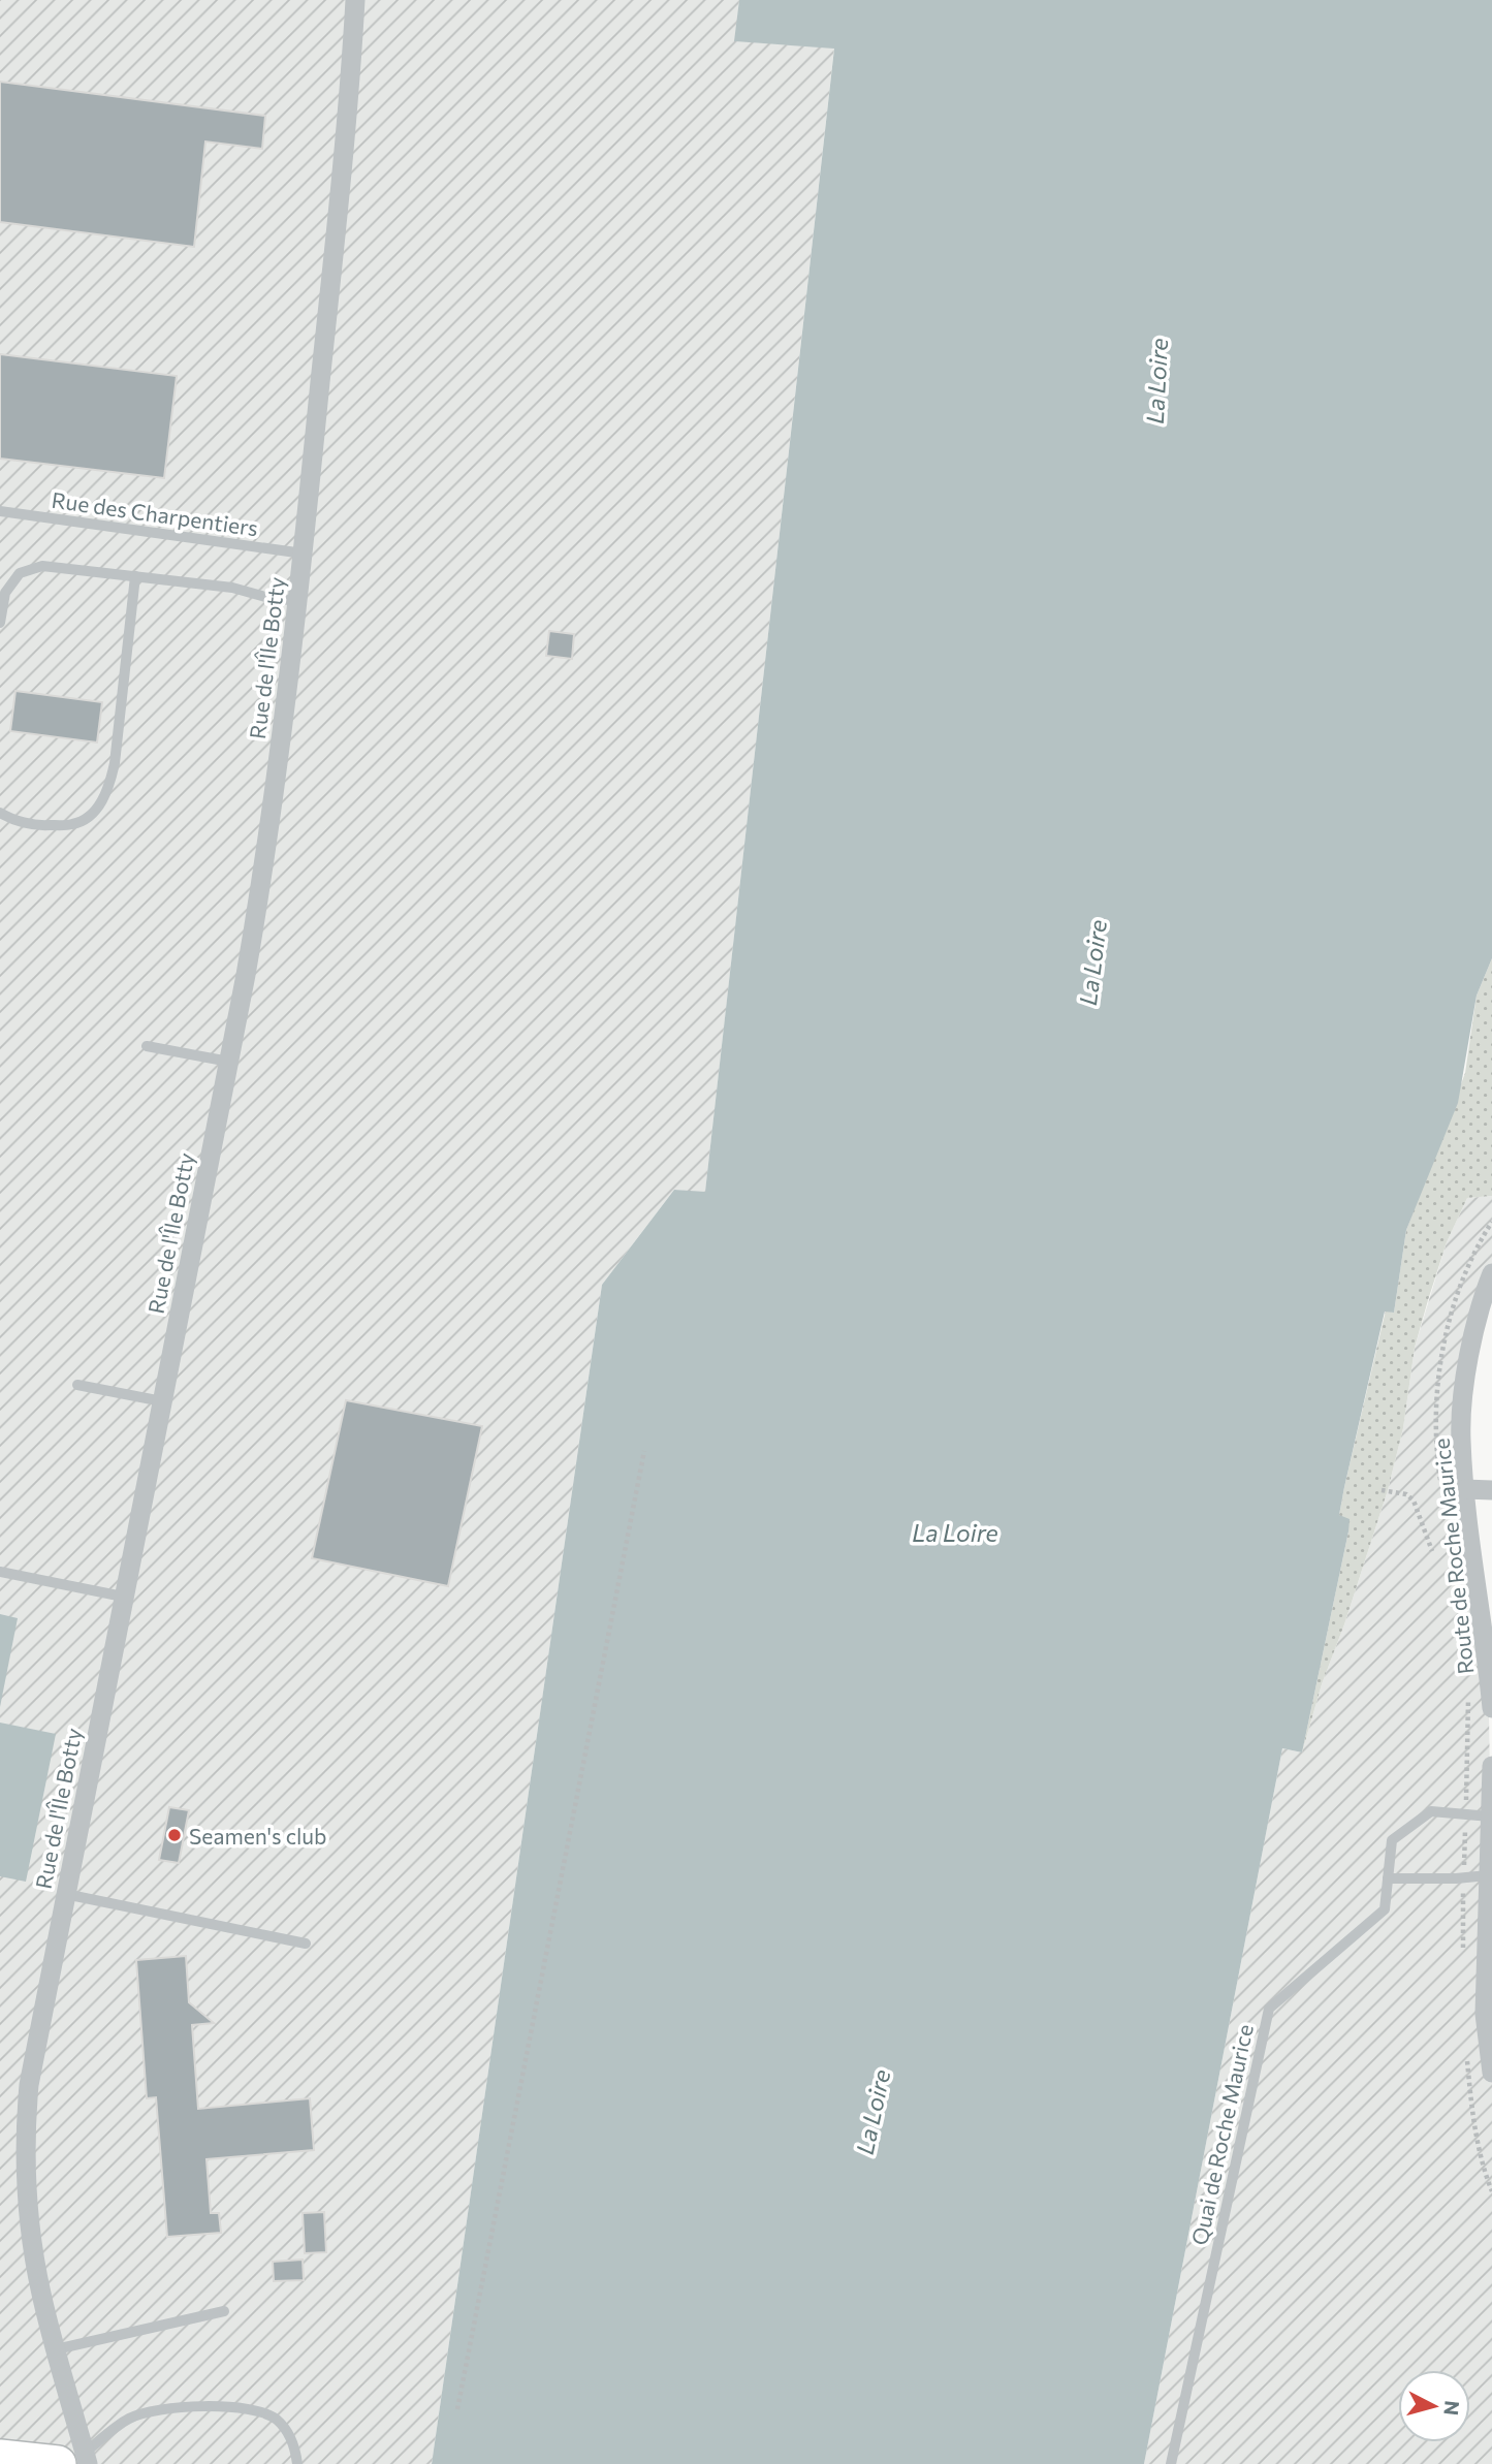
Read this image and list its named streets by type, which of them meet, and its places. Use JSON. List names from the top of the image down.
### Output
{
  "streets": {
    "street": ["Rue de l'Île Botty", "Route de Roche Maurice"],
    "lane": ["Rue des Charpentiers", "Quai de Roche Maurice"]
  },
  "crossings": [
    ["Rue des Charpentiers", "Rue de l'Île Botty"]
  ],
  "water": ["La Loire"],
  "places": ["Seamen's club"],
  "north": "right"
}
